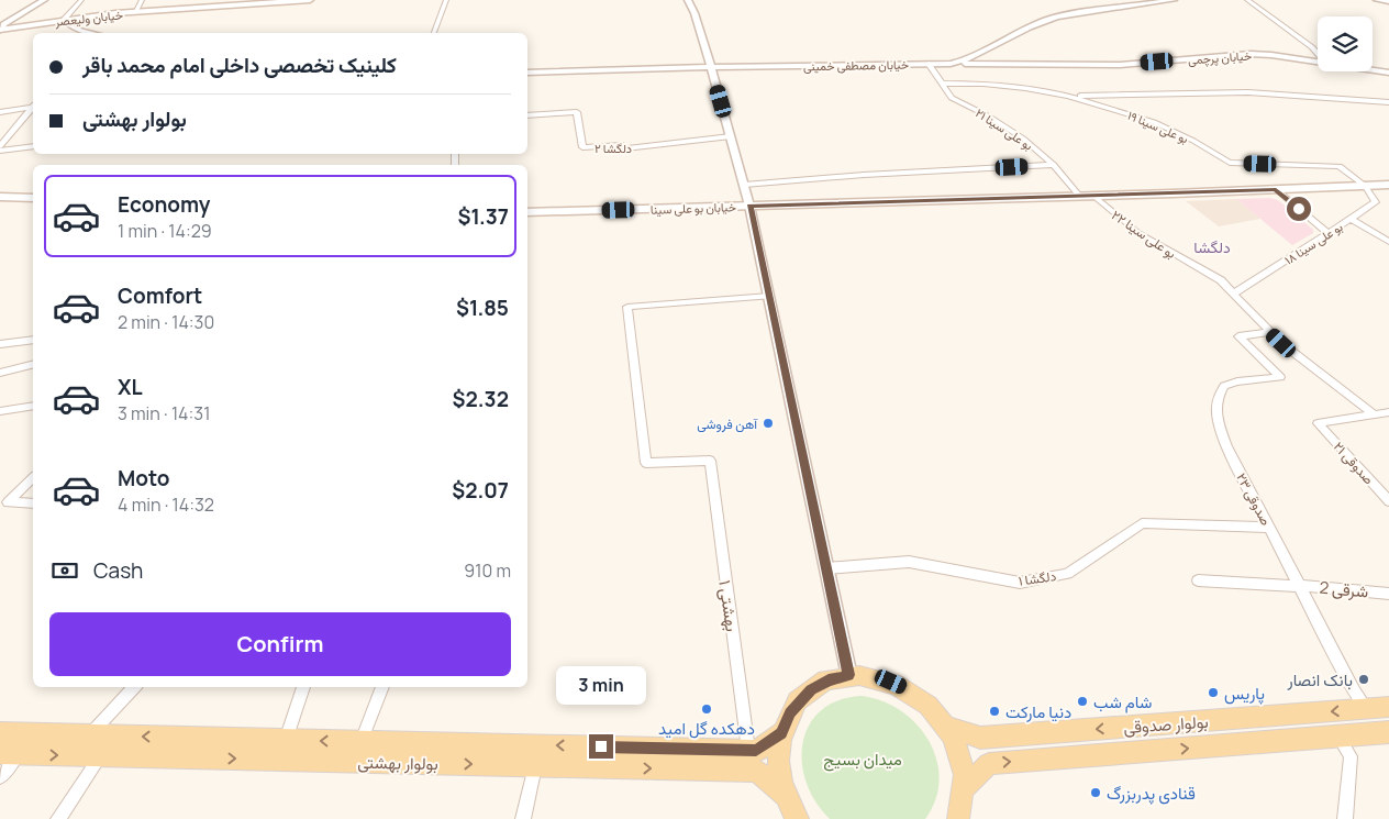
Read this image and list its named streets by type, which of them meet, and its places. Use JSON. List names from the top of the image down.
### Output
{
  "streets": {
    "main road": [
      "خیابان ولیعصر",
      "خیابان بو علی سینا",
      "بولوار صدوقی",
      "بولوار بهشتی"
    ],
    "street": [
      "خیابان پرچمی",
      "خیابان مصطفی خمینی",
      "بو علی سینا ۱۹",
      "بو علی سینا ۲۱",
      "دلگشا ۲",
      "بو علی سینا ۲۲",
      "بو علی سینا ۱۸",
      "صدوقی ۲۱",
      "صدوقی ۲۳",
      "دلگشا ۱",
      "شرقی 2",
      "بهشتی ۱"
    ]
  },
  "crossings": [
    ["خیابان پرچمی", "خیابان مصطفی خمینی"],
    ["خیابان مصطفی خمینی", "بو علی سینا ۲۱"],
    ["بو علی سینا ۱۹", "بو علی سینا ۲۱"],
    ["بو علی سینا ۱۹", "خیابان بو علی سینا"],
    ["بو علی سینا ۱۹", "بو علی سینا ۱۸"],
    ["بو علی سینا ۲۱", "خیابان بو علی سینا"],
    ["خیابان بو علی سینا", "بو علی سینا ۲۲"],
    ["خیابان بو علی سینا", "بو علی سینا ۱۸"],
    ["بو علی سینا ۲۲", "بو علی سینا ۱۸"],
    ["بو علی سینا ۲۲", "صدوقی ۲۱"],
    ["بو علی سینا ۲۲", "صدوقی ۲۳"],
    ["صدوقی ۲۳", "دلگشا ۱"],
    ["صدوقی ۲۳", "شرقی 2"],
    ["صدوقی ۲۳", "بولوار صدوقی"],
    ["بهشتی ۱", "بولوار بهشتی"]
  ],
  "districts": ["دلگشا"],
  "parks": ["میدان بسیج"],
  "places": [
    "آهن فروشی",
    "بانک انصار",
    "پاریس",
    "شام شب",
    "دهکده گل امید",
    "دنیا مارکت",
    "قنادی پدربزرگ"
  ],
  "page": {
    "banner": ["کلینیک تخصصی داخلی امام محمد باقر", "بولوار بهشتی"],
    "list": [
      {
        "name": "Economy",
        "note": "1 min · 14:29",
        "value": "$1.37"
      },
      {
        "name": "Comfort",
        "note": "2 min · 14:30",
        "value": "$1.85"
      },
      {
        "name": "XL",
        "note": "3 min · 14:31",
        "value": "$2.32"
      },
      {
        "name": "Moto",
        "note": "4 min · 14:32",
        "value": "$2.07"
      }
    ],
    "pay": ["Cash", "910 m"],
    "buttons": "Confirm",
    "bubble": "3 min"
  }
}
